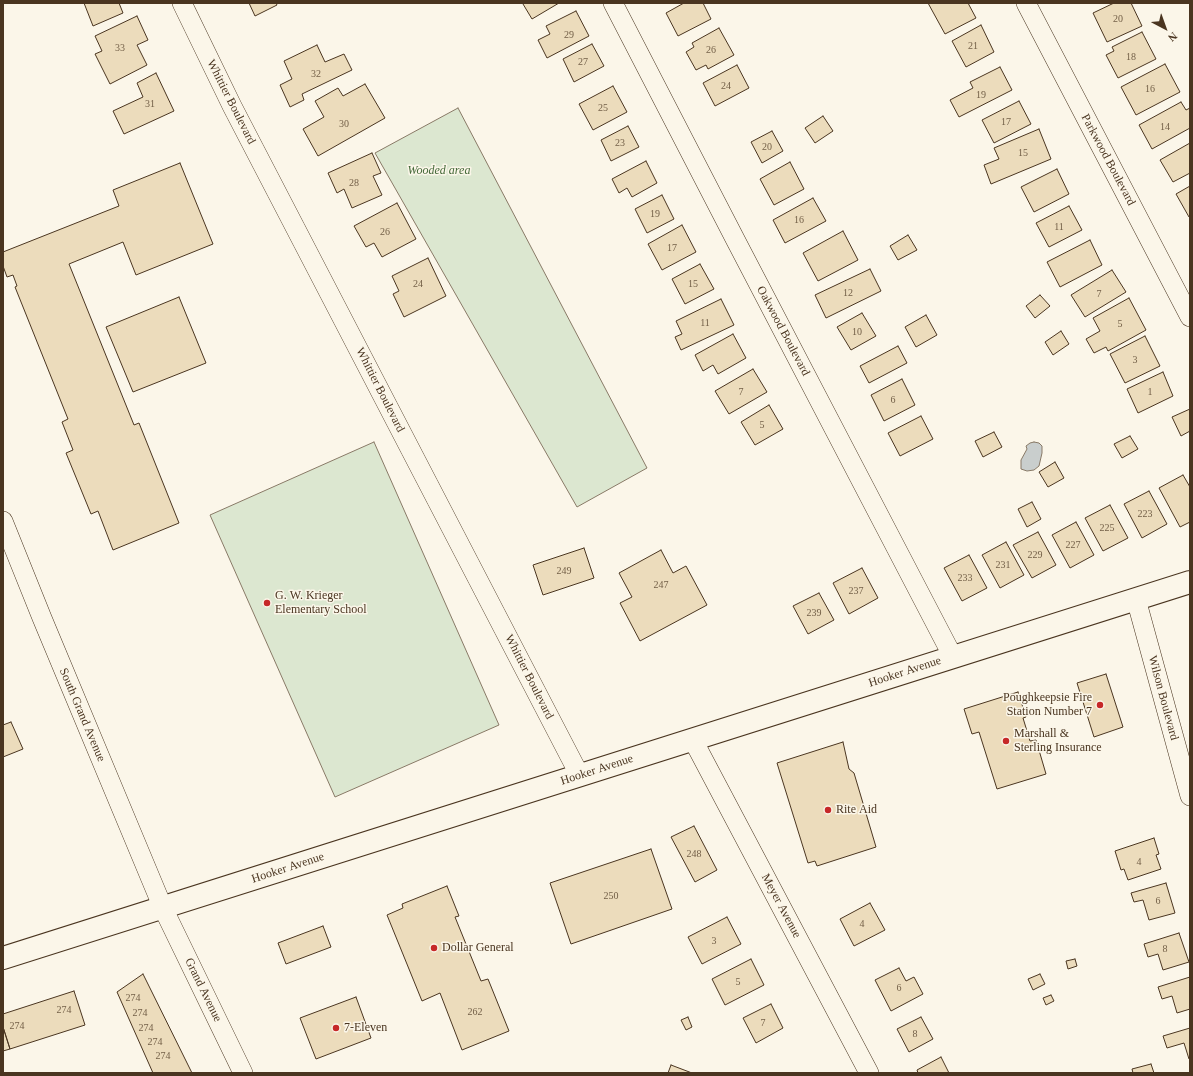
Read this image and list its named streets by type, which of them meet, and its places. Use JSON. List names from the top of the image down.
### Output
{
  "streets": {
    "street": [
      "Whittier Boulevard",
      "Parkwood Boulevard",
      "Oakwood Boulevard",
      "Hooker Avenue",
      "Wilson Boulevard",
      "South Grand Avenue",
      "Meyer Avenue",
      "Grand Avenue"
    ]
  },
  "crossings": [
    ["Whittier Boulevard", "Hooker Avenue"],
    ["Oakwood Boulevard", "Hooker Avenue"],
    ["Hooker Avenue", "Wilson Boulevard"],
    ["Hooker Avenue", "South Grand Avenue"],
    ["Hooker Avenue", "Meyer Avenue"],
    ["Hooker Avenue", "Grand Avenue"],
    ["South Grand Avenue", "Grand Avenue"]
  ],
  "parks": ["Wooded area"],
  "places": [
    "G. W. Krieger Elementary School",
    "Poughkeepsie Fire Station Number 7",
    "Marshall & Sterling Insurance",
    "Rite Aid",
    "Dollar General",
    "7-Eleven"
  ],
  "house_numbers": [
    "20",
    "29",
    "21",
    "33",
    "26",
    "18",
    "27",
    "32",
    "24",
    "16",
    "19",
    "31",
    "25",
    "17",
    "30",
    "14",
    "23",
    "20",
    "15",
    "28",
    "19",
    "16",
    "11",
    "26",
    "17",
    "24",
    "15",
    "12",
    "7",
    "11",
    "5",
    "10",
    "3",
    "7",
    "1",
    "6",
    "5",
    "223",
    "225",
    "227",
    "229",
    "231",
    "249",
    "233",
    "247",
    "237",
    "239",
    "248",
    "4",
    "250",
    "6",
    "4",
    "3",
    "8",
    "5",
    "6",
    "274",
    "274",
    "262",
    "274",
    "7",
    "274",
    "274",
    "8",
    "274",
    "274"
  ],
  "north": "bottom right"
}
